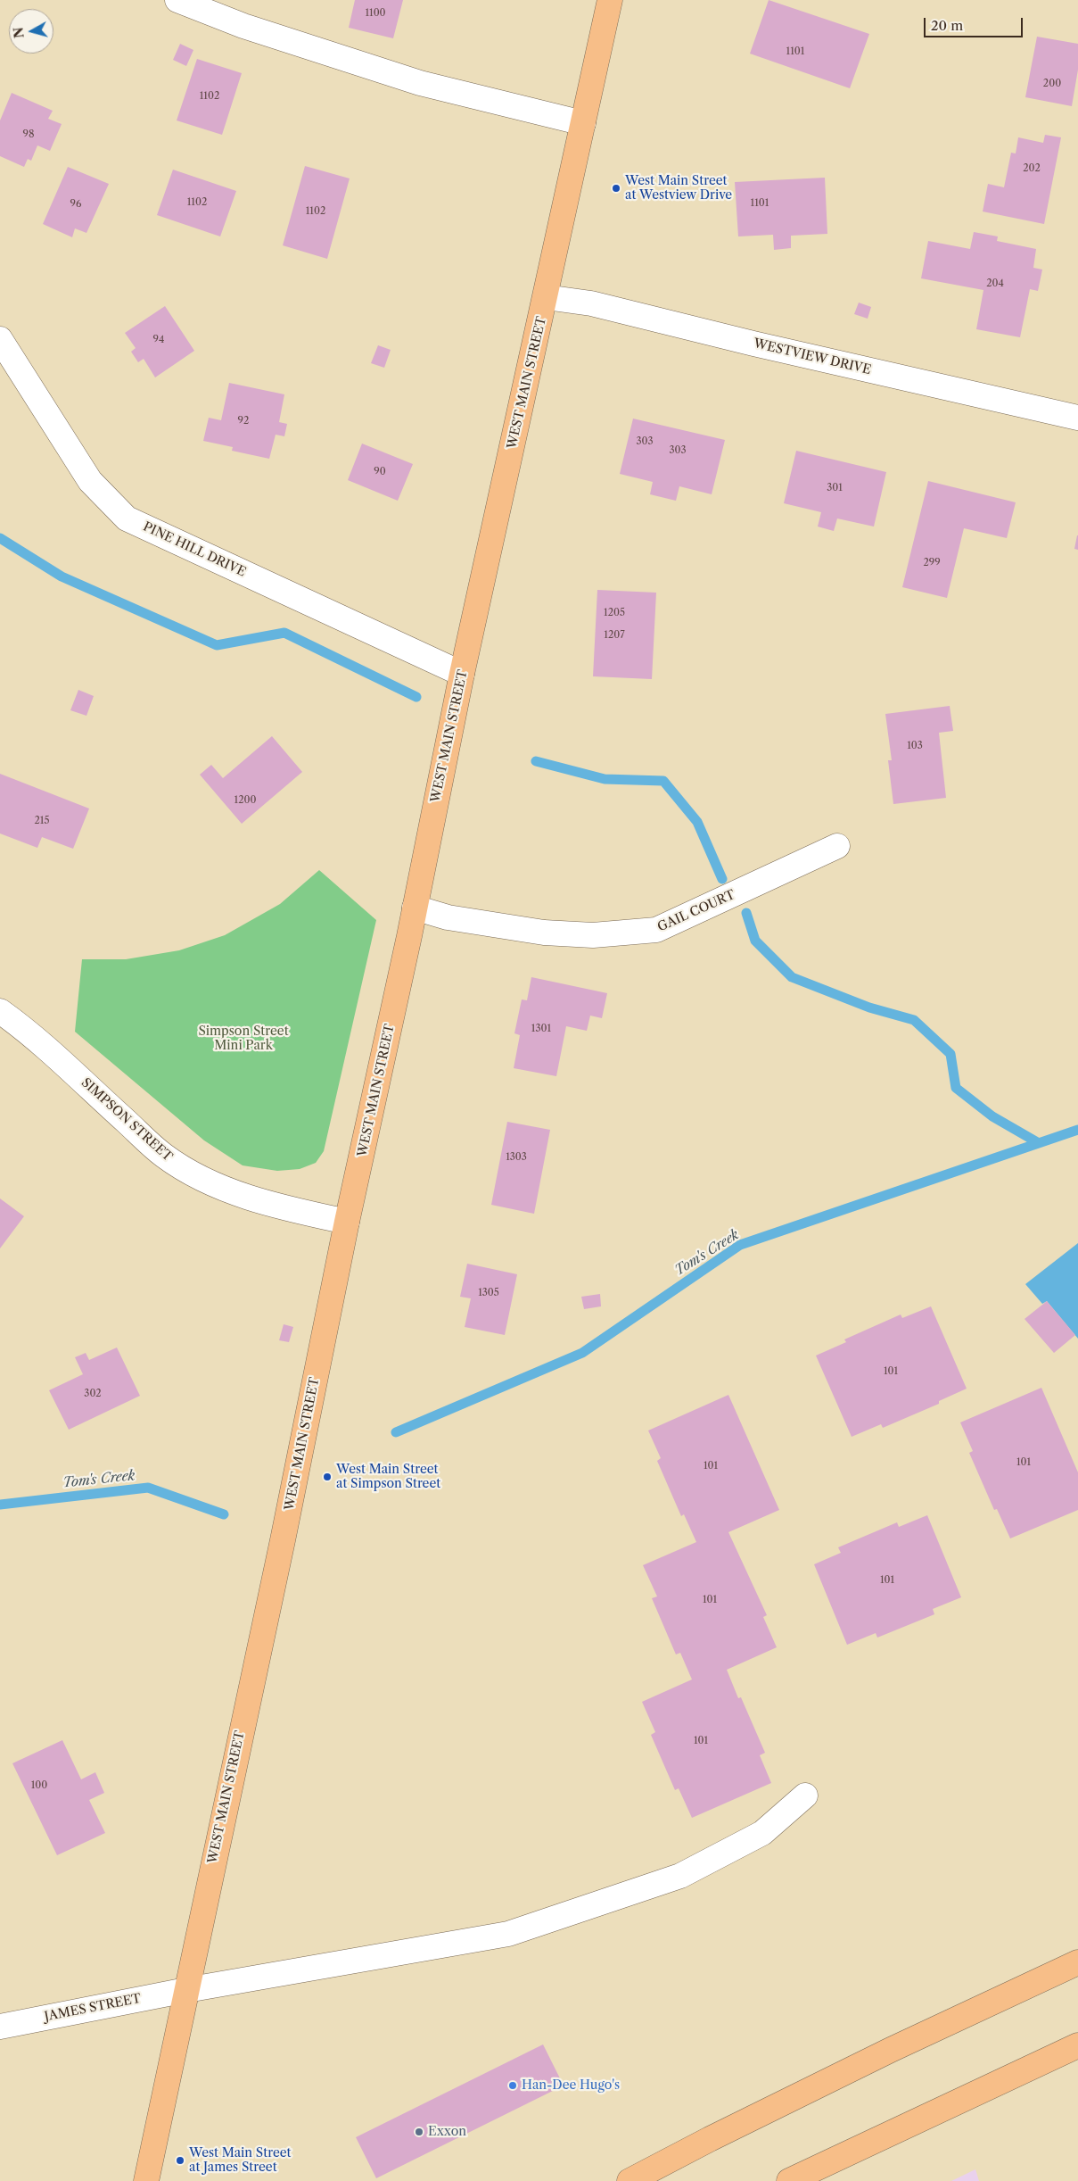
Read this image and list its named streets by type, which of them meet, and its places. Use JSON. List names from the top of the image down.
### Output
{
  "streets": {
    "main road": ["WEST MAIN STREET"],
    "street": [
      "WESTVIEW DRIVE",
      "PINE HILL DRIVE",
      "GAIL COURT",
      "SIMPSON STREET",
      "JAMES STREET"
    ]
  },
  "crossings": [
    ["WESTVIEW DRIVE", "WEST MAIN STREET"],
    ["WEST MAIN STREET", "PINE HILL DRIVE"],
    ["WEST MAIN STREET", "GAIL COURT"],
    ["WEST MAIN STREET", "SIMPSON STREET"],
    ["WEST MAIN STREET", "JAMES STREET"]
  ],
  "water": ["Tom's Creek"],
  "parks": ["Simpson Street Mini Park"],
  "places": [
    "West Main Street at Westview Drive",
    "West Main Street at Simpson Street",
    "Han-Dee Hugo's",
    "Exxon",
    "West Main Street at James Street"
  ],
  "house_numbers": [
    "1100",
    "1101",
    "200",
    "1102",
    "98",
    "202",
    "1102",
    "1101",
    "96",
    "1102",
    "204",
    "94",
    "92",
    "303",
    "303",
    "90",
    "301",
    "299",
    "1205",
    "1207",
    "103",
    "1200",
    "215",
    "1301",
    "1303",
    "1305",
    "101",
    "302",
    "101",
    "101",
    "101",
    "101",
    "101",
    "100"
  ],
  "scale_bar": "20 m",
  "north": "left"
}
